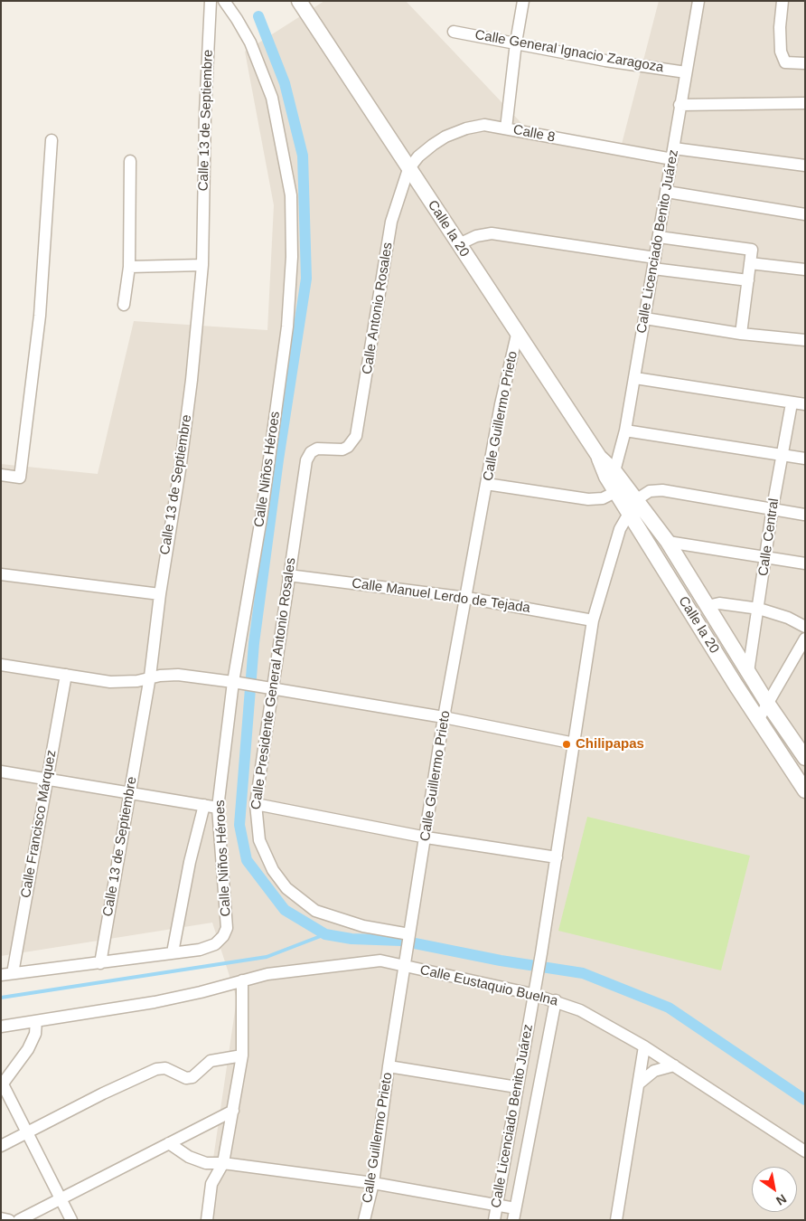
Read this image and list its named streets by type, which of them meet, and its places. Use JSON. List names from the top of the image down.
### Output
{
  "streets": {
    "street": [
      "Calle General Ignacio Zaragoza",
      "Calle 13 de Septiembre",
      "Calle 8",
      "Calle la 20",
      "Calle Licenciado Benito Juárez",
      "Calle Antonio Rosales",
      "Calle Guillermo Prieto",
      "Calle Niños Héroes",
      "Calle Central",
      "Calle Manuel Lerdo de Tejada",
      "Calle Presidente General Antonio Rosales",
      "Calle Francisco Márquez",
      "Calle Eustaquio Buelna"
    ]
  },
  "crossings": [
    ["Calle General Ignacio Zaragoza", "Calle Licenciado Benito Juárez"],
    ["Calle 8", "Calle la 20"],
    ["Calle 8", "Calle Licenciado Benito Juárez"],
    ["Calle 8", "Calle Antonio Rosales"],
    ["Calle la 20", "Calle Licenciado Benito Juárez"],
    ["Calle la 20", "Calle Antonio Rosales"],
    ["Calle la 20", "Calle Guillermo Prieto"],
    ["Calle la 20", "Calle Central"],
    ["Calle Licenciado Benito Juárez", "Calle Manuel Lerdo de Tejada"],
    ["Calle Licenciado Benito Juárez", "Calle Eustaquio Buelna"],
    ["Calle Antonio Rosales", "Calle Presidente General Antonio Rosales"],
    ["Calle Guillermo Prieto", "Calle Manuel Lerdo de Tejada"],
    ["Calle Guillermo Prieto", "Calle Presidente General Antonio Rosales"],
    ["Calle Guillermo Prieto", "Calle Eustaquio Buelna"],
    ["Calle Manuel Lerdo de Tejada", "Calle Presidente General Antonio Rosales"]
  ],
  "places": ["Chilipapas"],
  "north": "bottom right"
}
